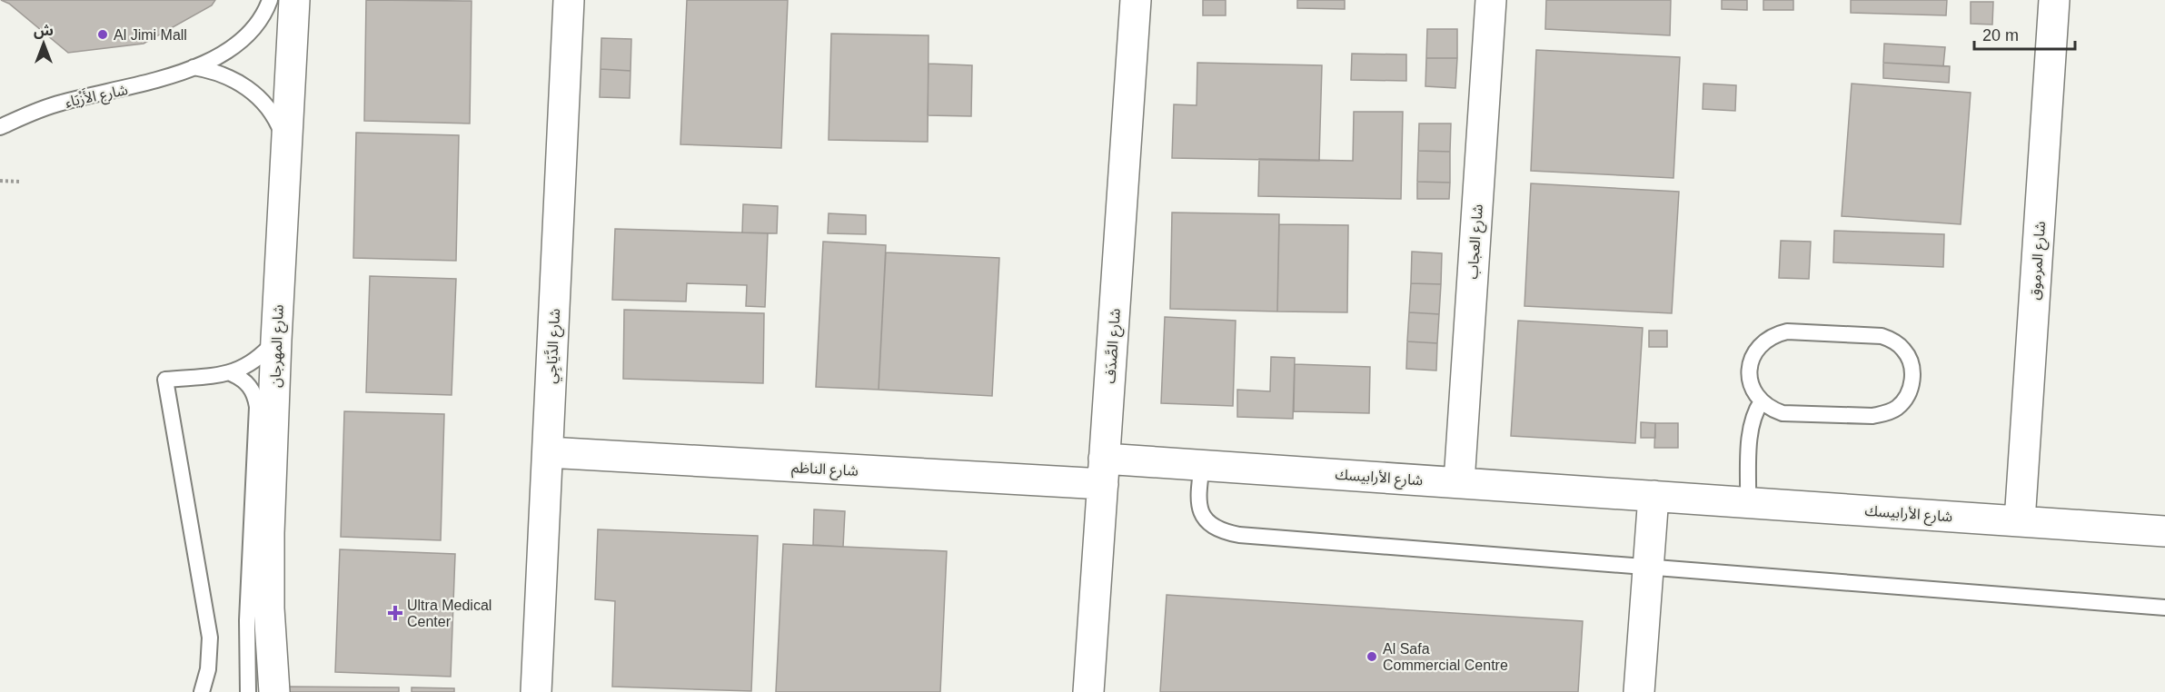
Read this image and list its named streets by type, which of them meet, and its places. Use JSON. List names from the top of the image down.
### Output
{
  "streets": {
    "street": [
      "شارع العجاب",
      "شارع المرموق",
      "شارع المهرجان",
      "شارع الدَّيَاجِي",
      "شارع الصَّدَف",
      "شارع الناظم",
      "شارع الأرابيسك"
    ],
    "lane": ["شارع الأَزْيَاء"]
  },
  "crossings": [
    ["شارع العجاب", "شارع الأرابيسك"],
    ["شارع المرموق", "شارع الأرابيسك"],
    ["شارع الدَّيَاجِي", "شارع الناظم"],
    ["شارع الصَّدَف", "شارع الناظم"],
    ["شارع الصَّدَف", "شارع الأرابيسك"],
    ["شارع الناظم", "شارع الأرابيسك"]
  ],
  "places": {
    "other": ["Al Jimi Mall", "Al Safa Commercial Centre"],
    "health": ["Ultra Medical Center"]
  },
  "scale_bar": "20 m",
  "north": "top"
}
